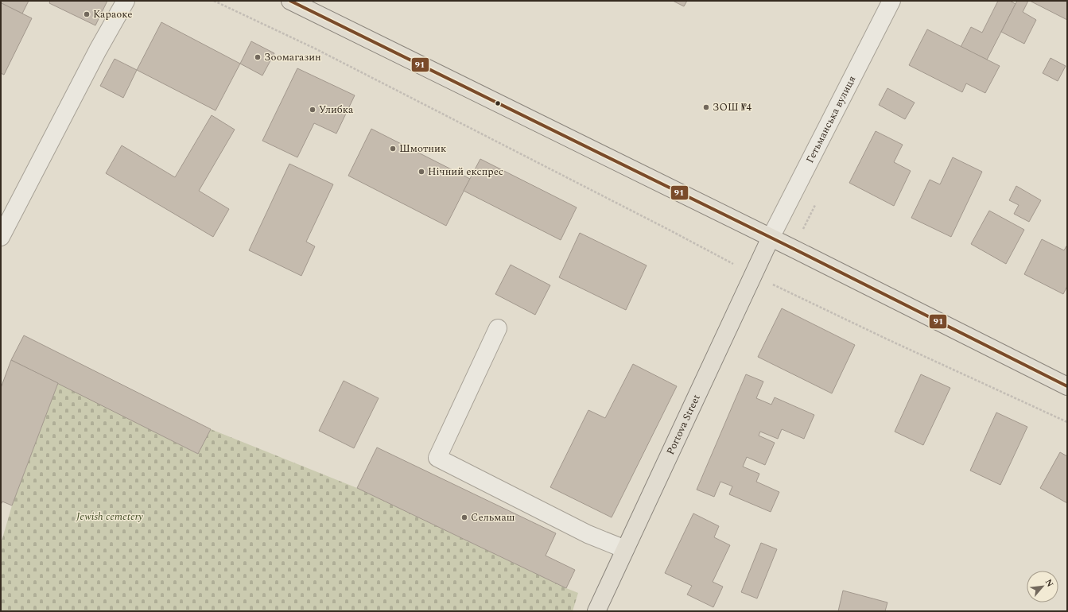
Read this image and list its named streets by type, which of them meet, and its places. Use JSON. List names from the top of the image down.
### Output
{
  "streets": {
    "main road": ["Portova Street"],
    "street": ["Гетьманська вулиця"]
  },
  "crossings": [
    ["Гетьманська вулиця", "Portova Street"]
  ],
  "parks": ["Jewish cemetery"],
  "places": [
    "Караоке",
    "Зоомагазин",
    "ЗОШ №4",
    "Улибка",
    "Шмотник",
    "Нічний експрес",
    "Сельмаш"
  ],
  "lines": ["transit line 91"],
  "north": "top right"
}
